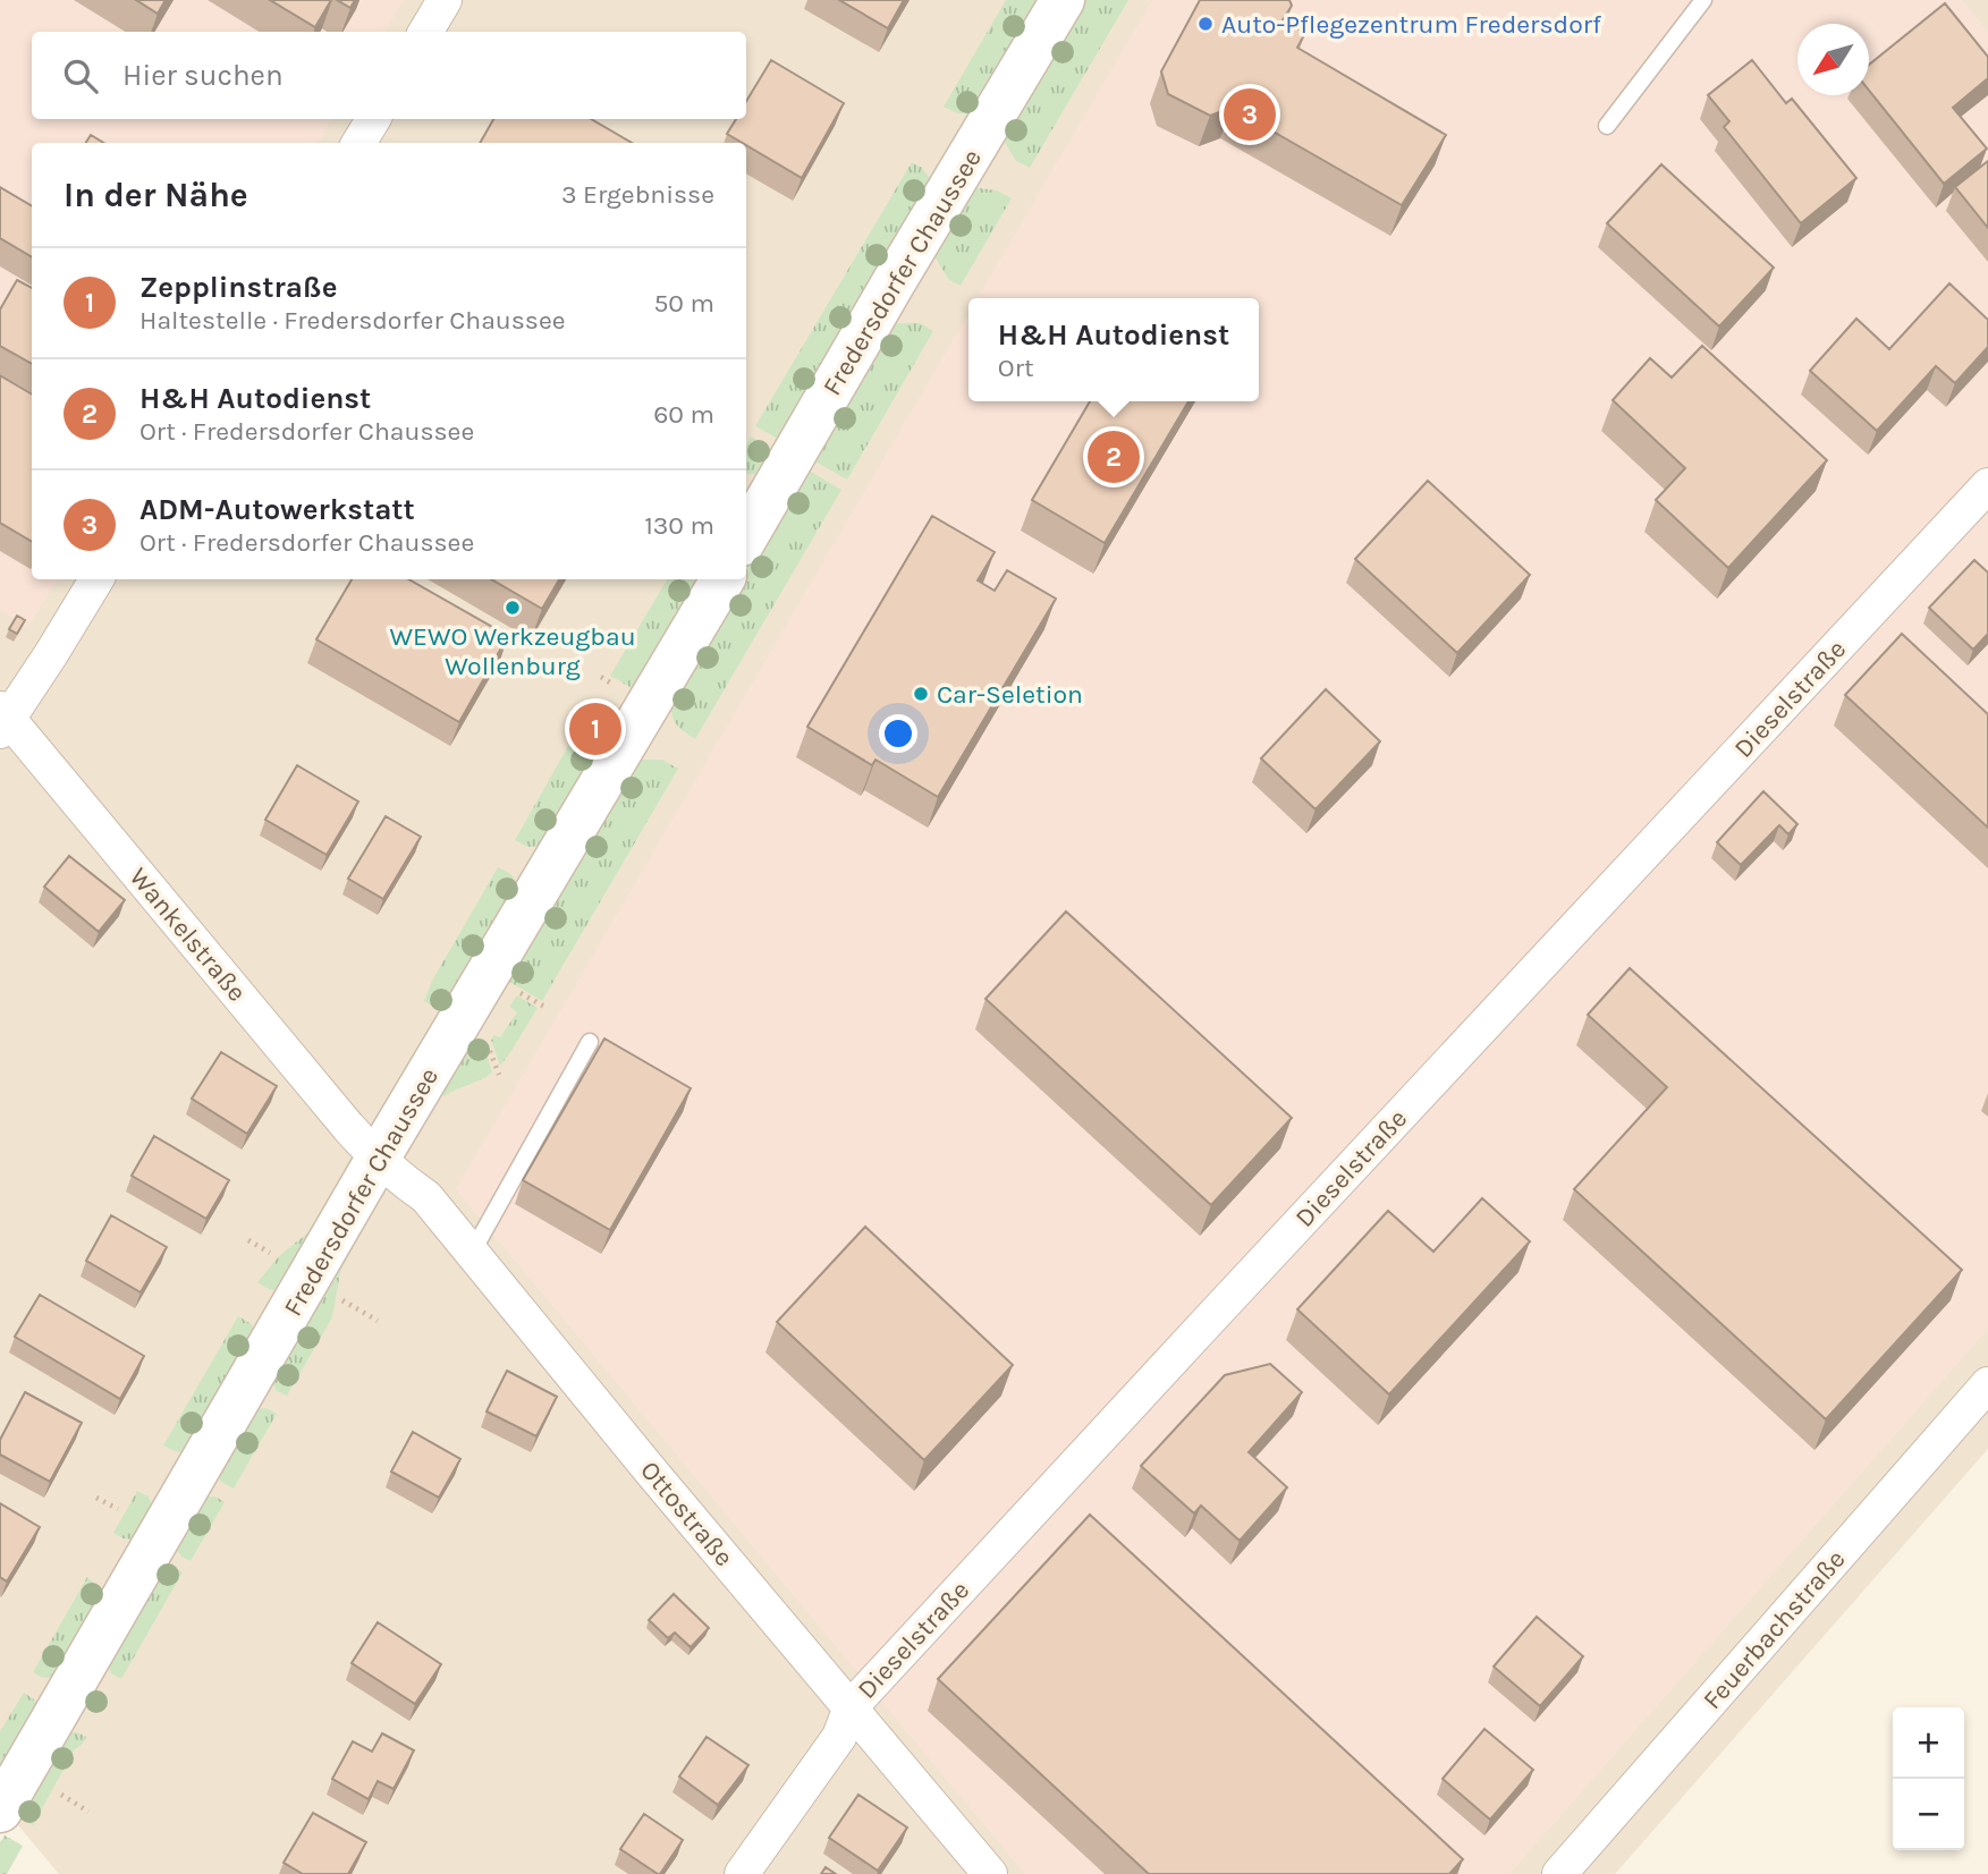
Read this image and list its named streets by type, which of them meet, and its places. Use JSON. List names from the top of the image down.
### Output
{
  "streets": {
    "main road": ["Fredersdorfer Chaussee"],
    "street": [
      "Dieselstraße",
      "Wankelstraße",
      "Ottostraße",
      "Feuerbachstraße"
    ]
  },
  "crossings": [
    ["Fredersdorfer Chaussee", "Wankelstraße"],
    ["Fredersdorfer Chaussee", "Ottostraße"],
    ["Dieselstraße", "Ottostraße"],
    ["Wankelstraße", "Ottostraße"]
  ],
  "places": ["Auto-Pflegezentrum Fredersdorf", "WEWO Werkzeugbau Wollenburg", "Car-Seletion"],
  "north": "bottom left",
  "page": {
    "search": "Hier suchen",
    "pins": ["3", "2", "1"],
    "heading": ["In der Nähe", "3 Ergebnisse"],
    "list": [
      {
        "mark": "1",
        "name": "Zepplinstraße",
        "note": "Haltestelle · Fredersdorfer Chaussee",
        "value": "50 m"
      },
      {
        "mark": "2",
        "name": "H&H Autodienst",
        "note": "Ort · Fredersdorfer Chaussee",
        "value": "60 m"
      },
      {
        "mark": "3",
        "name": "ADM-Autowerkstatt",
        "note": "Ort · Fredersdorfer Chaussee",
        "value": "130 m"
      }
    ],
    "popup": ["H&H Autodienst", "Ort"],
    "map_buttons": ["+", "−"]
  }
}
